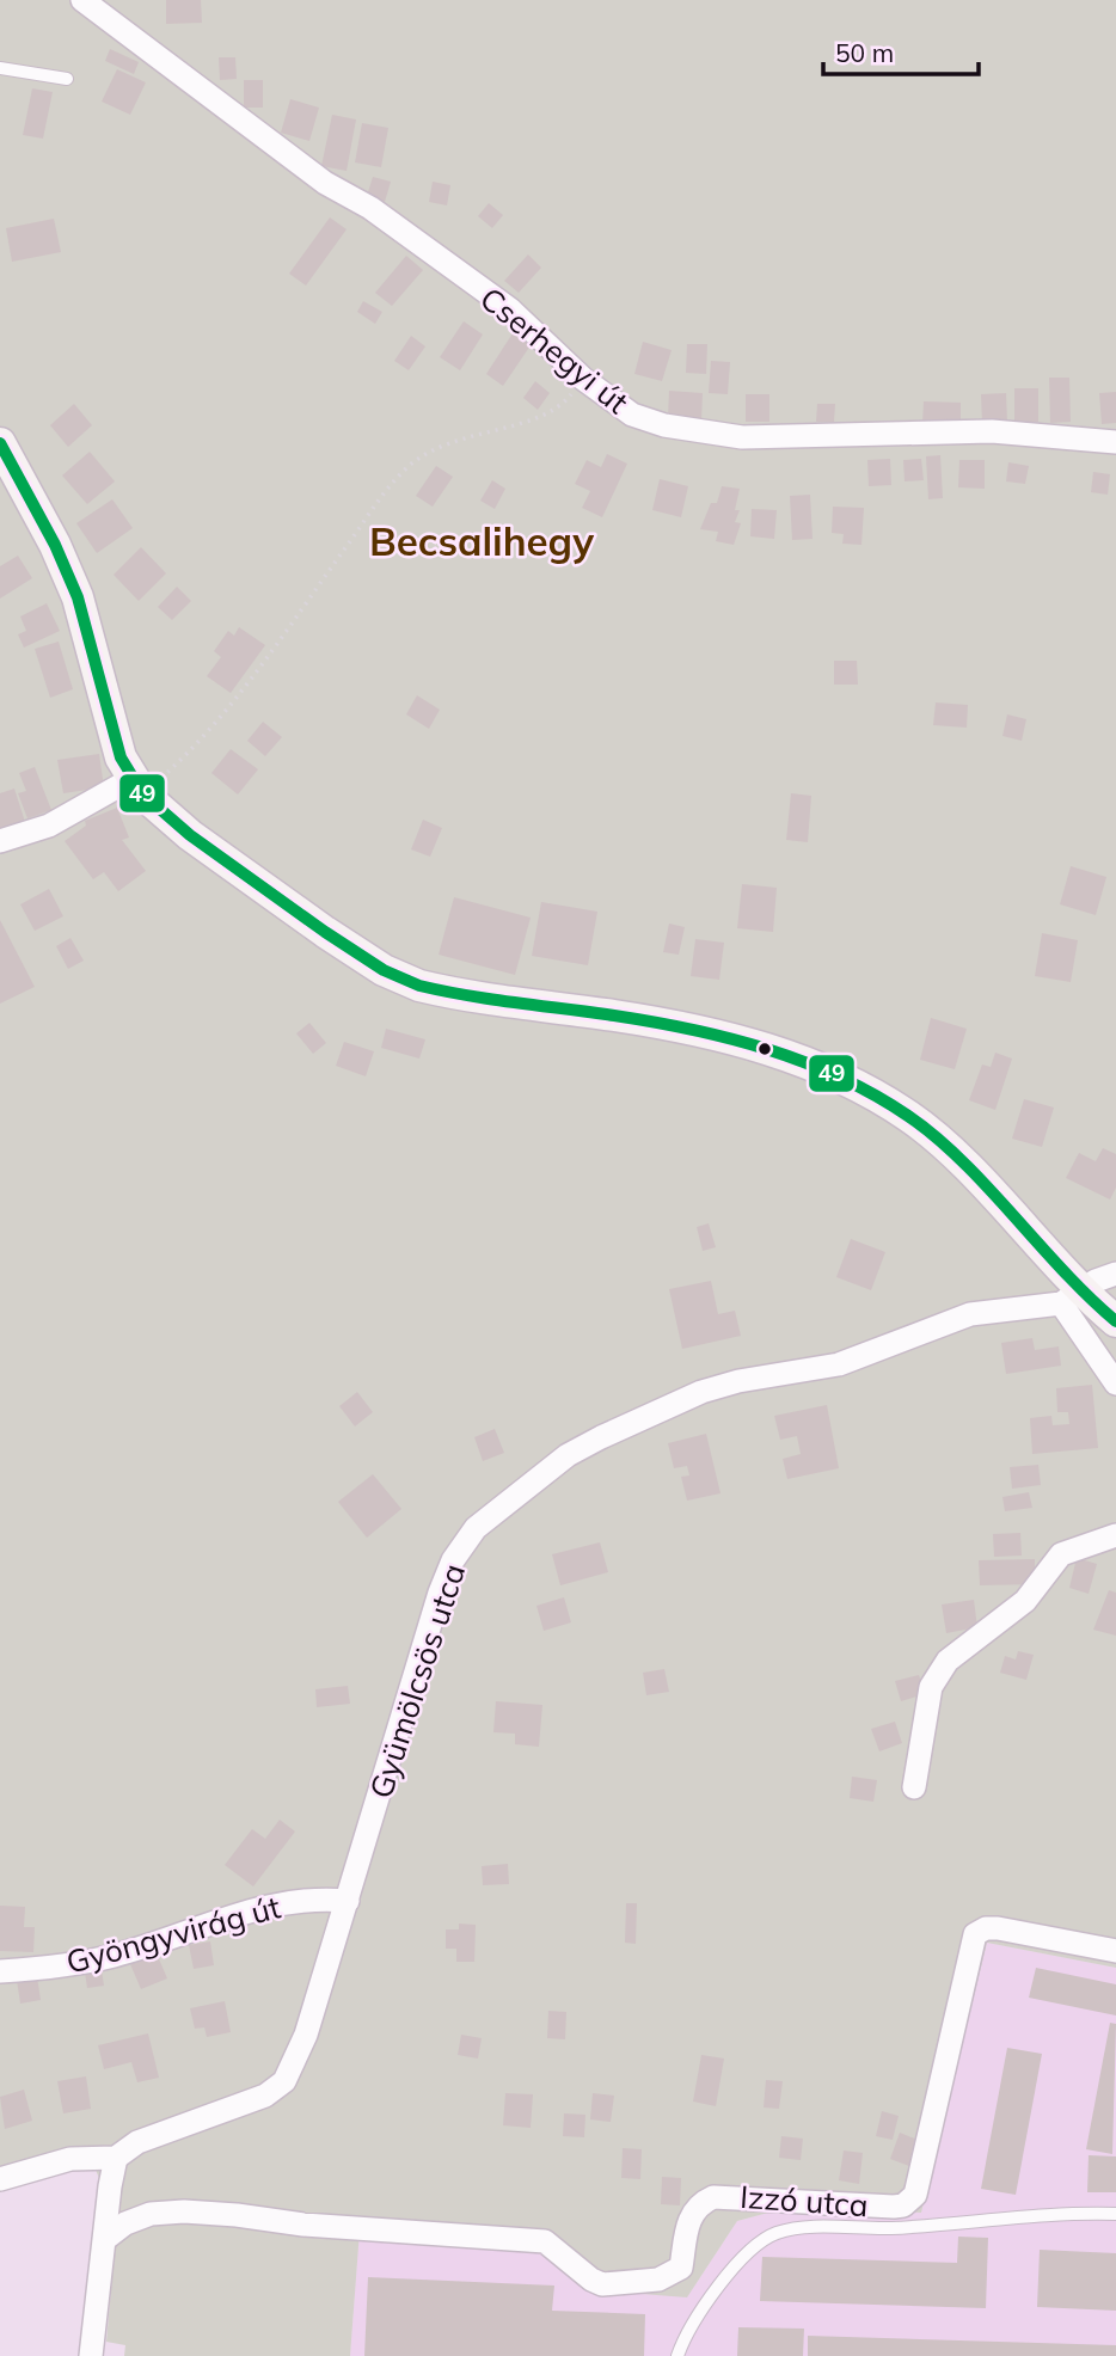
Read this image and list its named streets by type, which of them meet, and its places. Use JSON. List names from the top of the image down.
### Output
{
  "streets": {
    "street": [
      "Cserhegyi út",
      "Gyümölcsös utca",
      "Gyöngyvirág út",
      "Izzó utca"
    ]
  },
  "crossings": [
    ["Gyümölcsös utca", "Gyöngyvirág út"]
  ],
  "districts": ["Becsalihegy"],
  "lines": ["transit line 49"],
  "scale_bar": "50 m"
}
